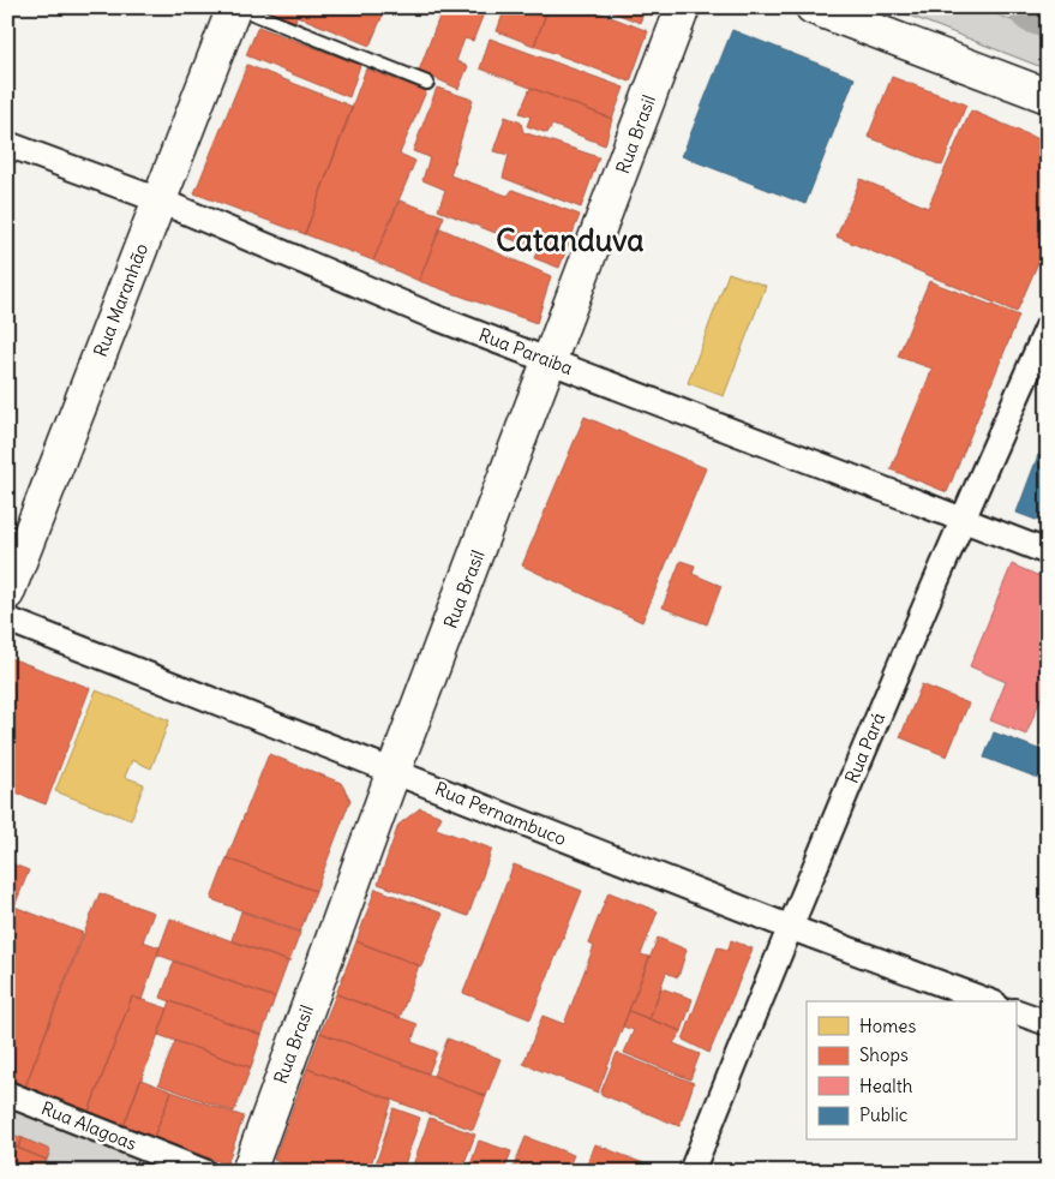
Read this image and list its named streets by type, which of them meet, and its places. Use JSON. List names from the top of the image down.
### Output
{
  "streets": {
    "street": [
      "Rua Brasil",
      "Rua Maranhão",
      "Rua Paraiba",
      "Rua Pará",
      "Rua Pernambuco",
      "Rua Alagoas"
    ]
  },
  "crossings": [
    ["Rua Brasil", "Rua Paraiba"],
    ["Rua Brasil", "Rua Pernambuco"],
    ["Rua Maranhão", "Rua Paraiba"],
    ["Rua Paraiba", "Rua Pará"],
    ["Rua Pará", "Rua Pernambuco"]
  ],
  "districts": ["Catanduva"],
  "legend": [
    "Homes",
    "Shops",
    "Health",
    "Public"
  ]
}
